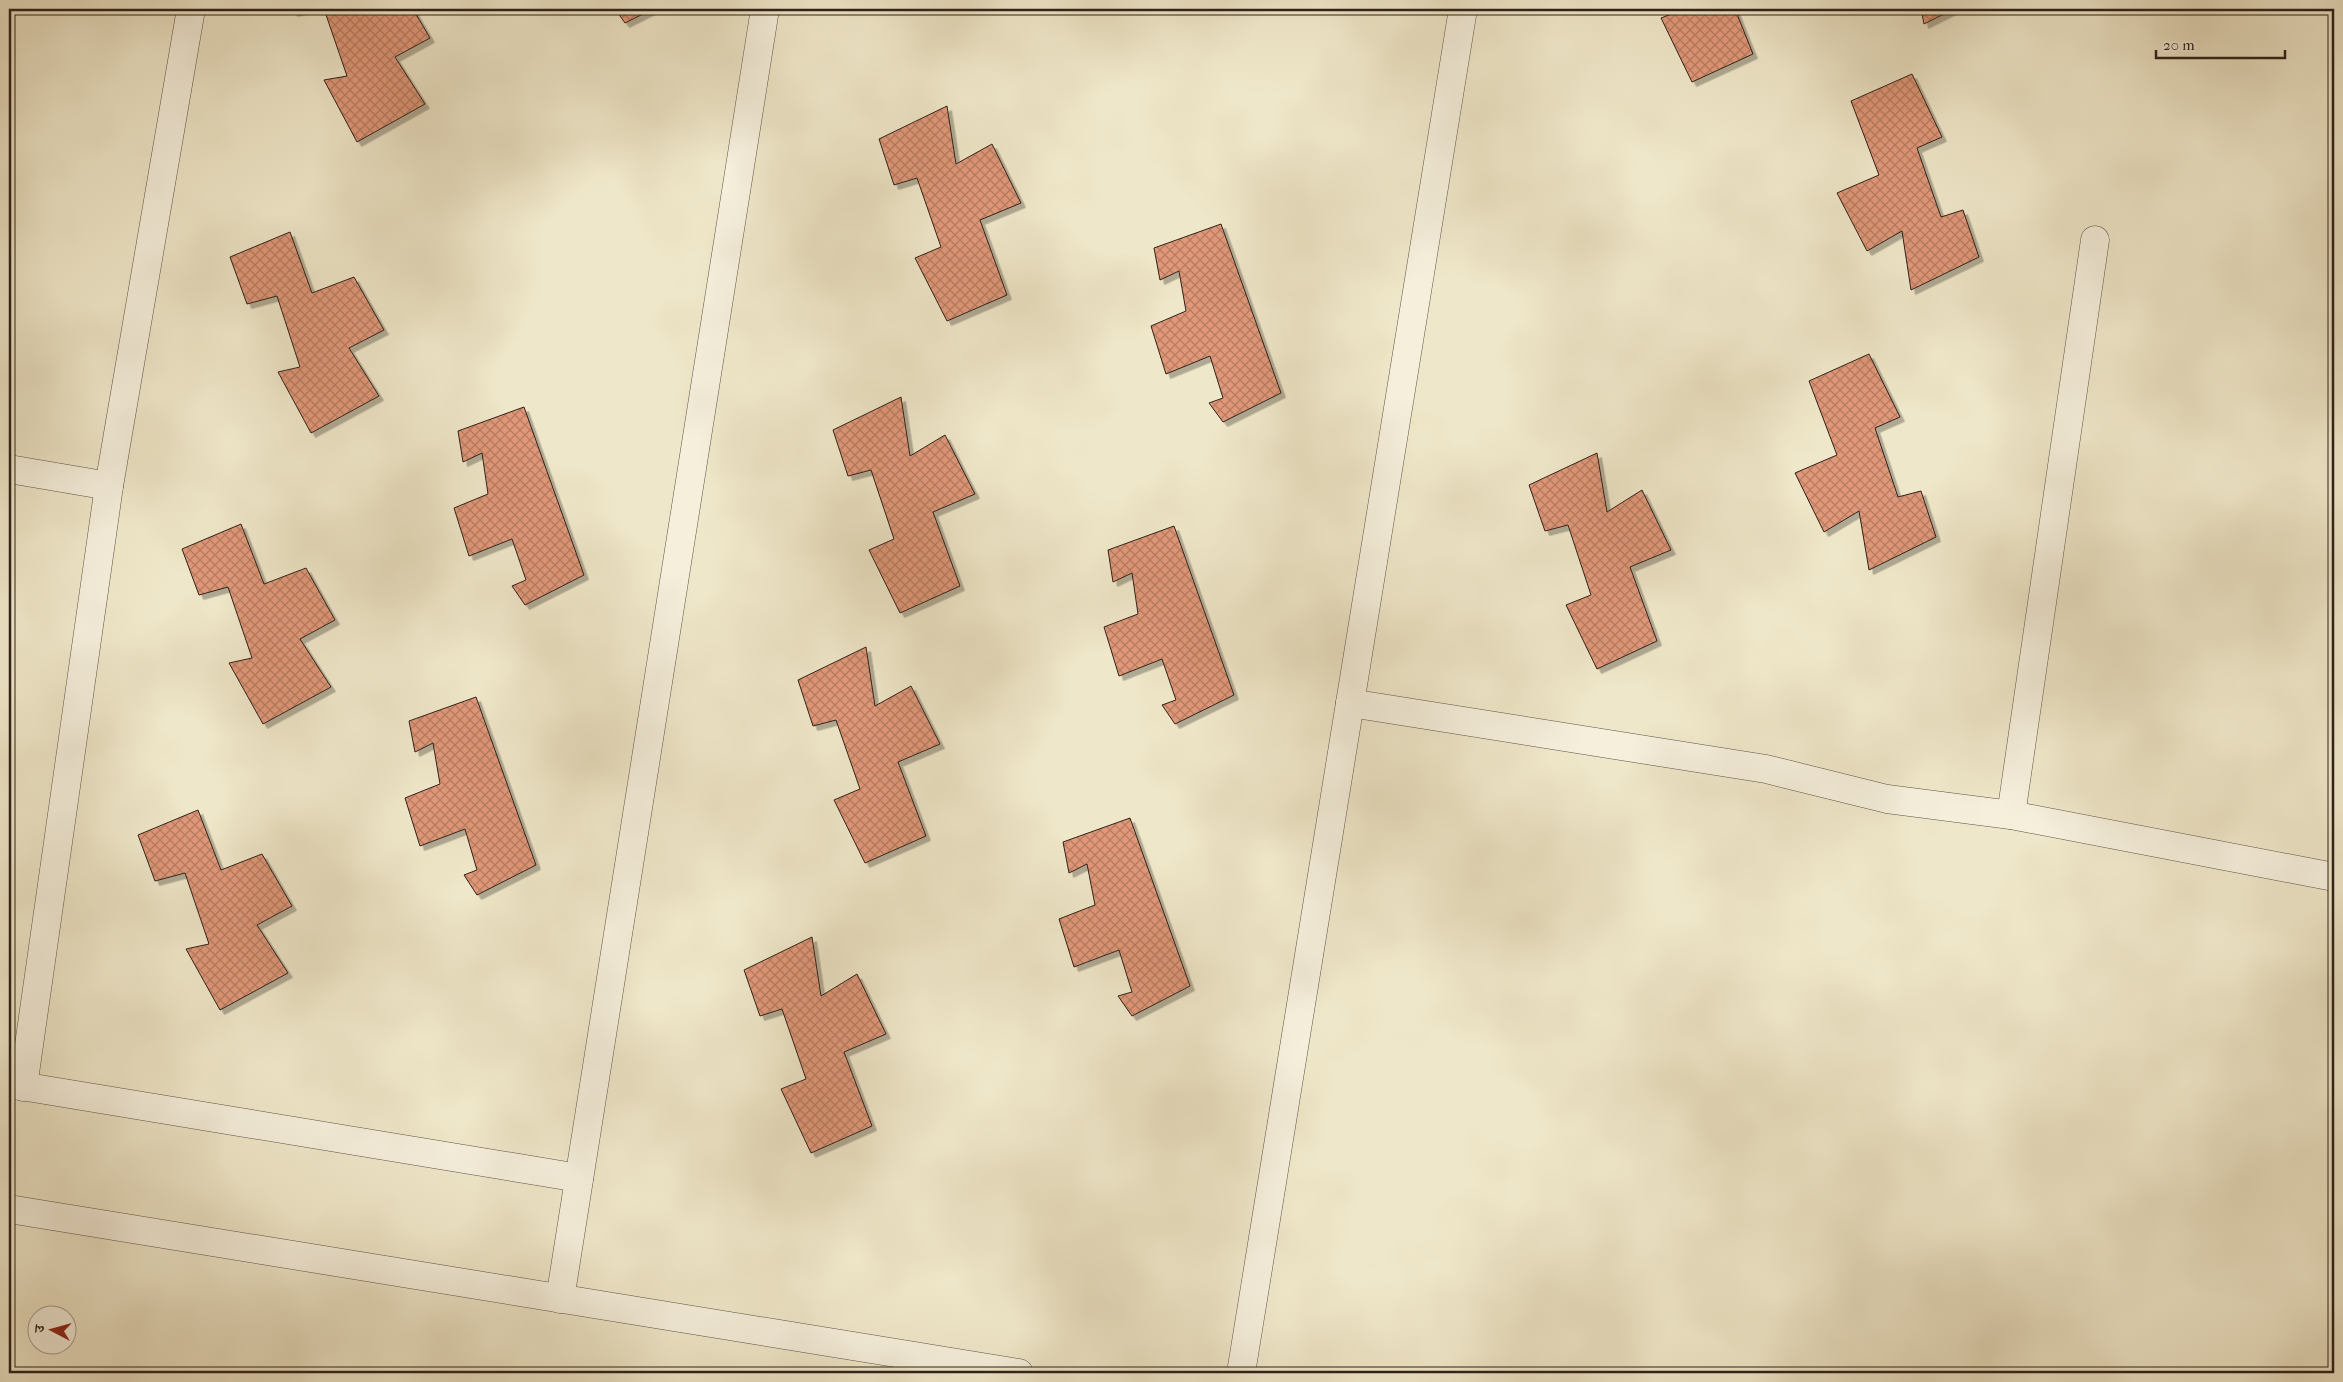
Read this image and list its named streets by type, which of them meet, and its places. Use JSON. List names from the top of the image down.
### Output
{
  "scale_bar": "20 m",
  "north": "left"
}
